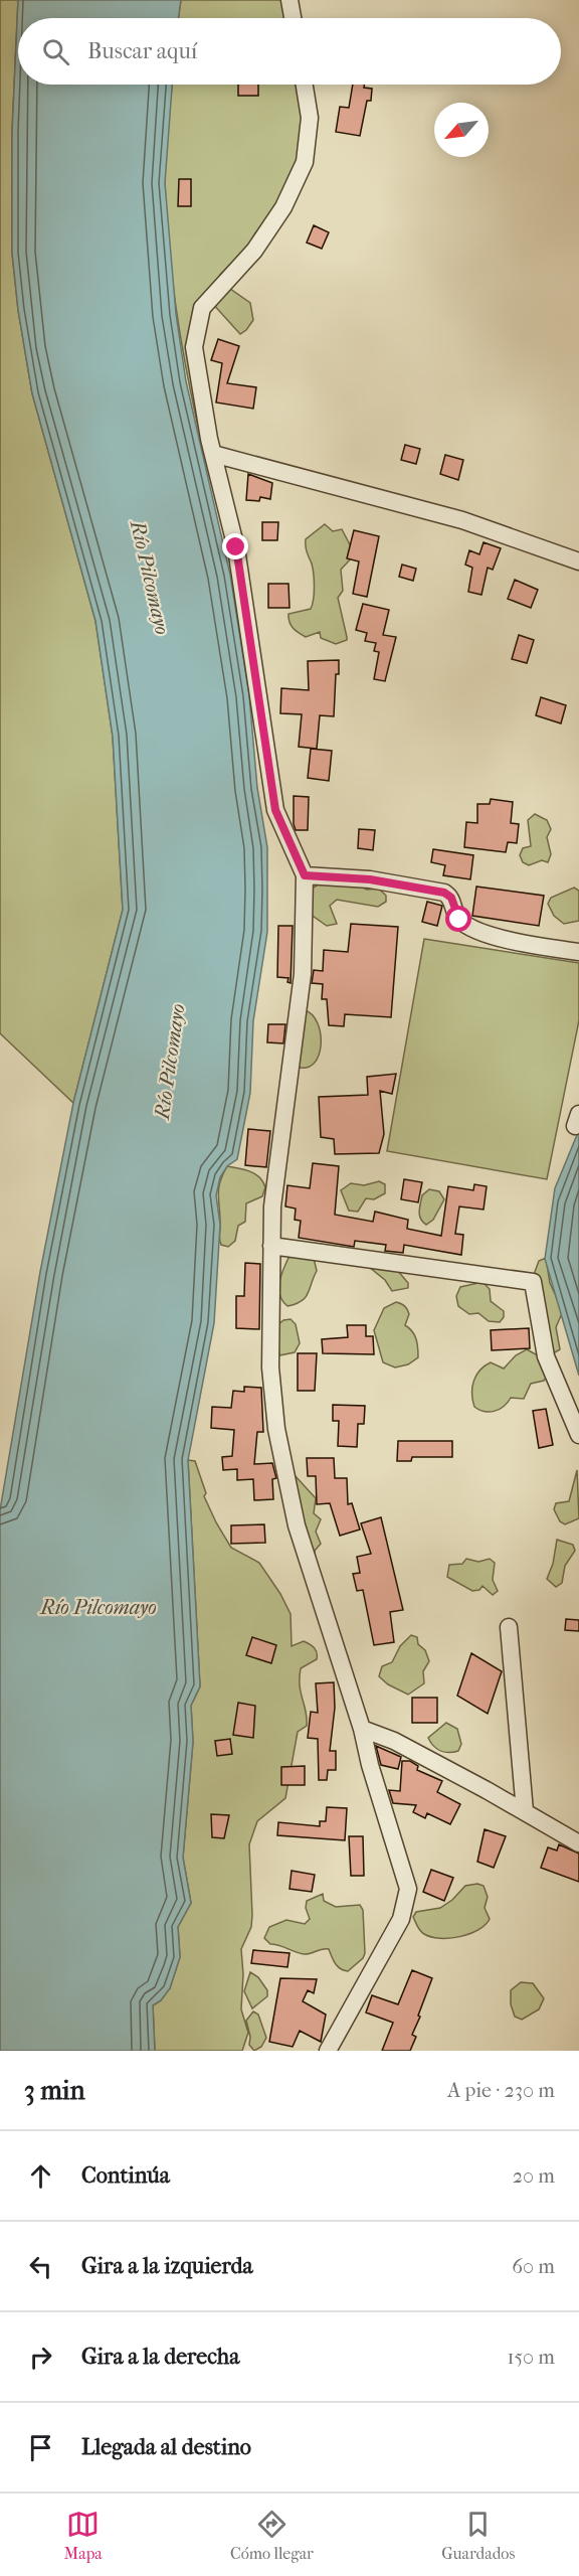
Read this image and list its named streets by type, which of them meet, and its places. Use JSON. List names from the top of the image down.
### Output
{
  "water": ["Río Pilcomayo"],
  "north": "bottom left",
  "page": {
    "search": "Buscar aquí",
    "heading": ["3 min", "A pie · 230 m"],
    "list": [
      ["Continúa", "20 m"],
      ["Gira a la izquierda", "60 m"],
      ["Gira a la derecha", "150 m"],
      "Llegada al destino"
    ],
    "nav": ["Mapa", "Cómo llegar", "Guardados"]
  }
}
